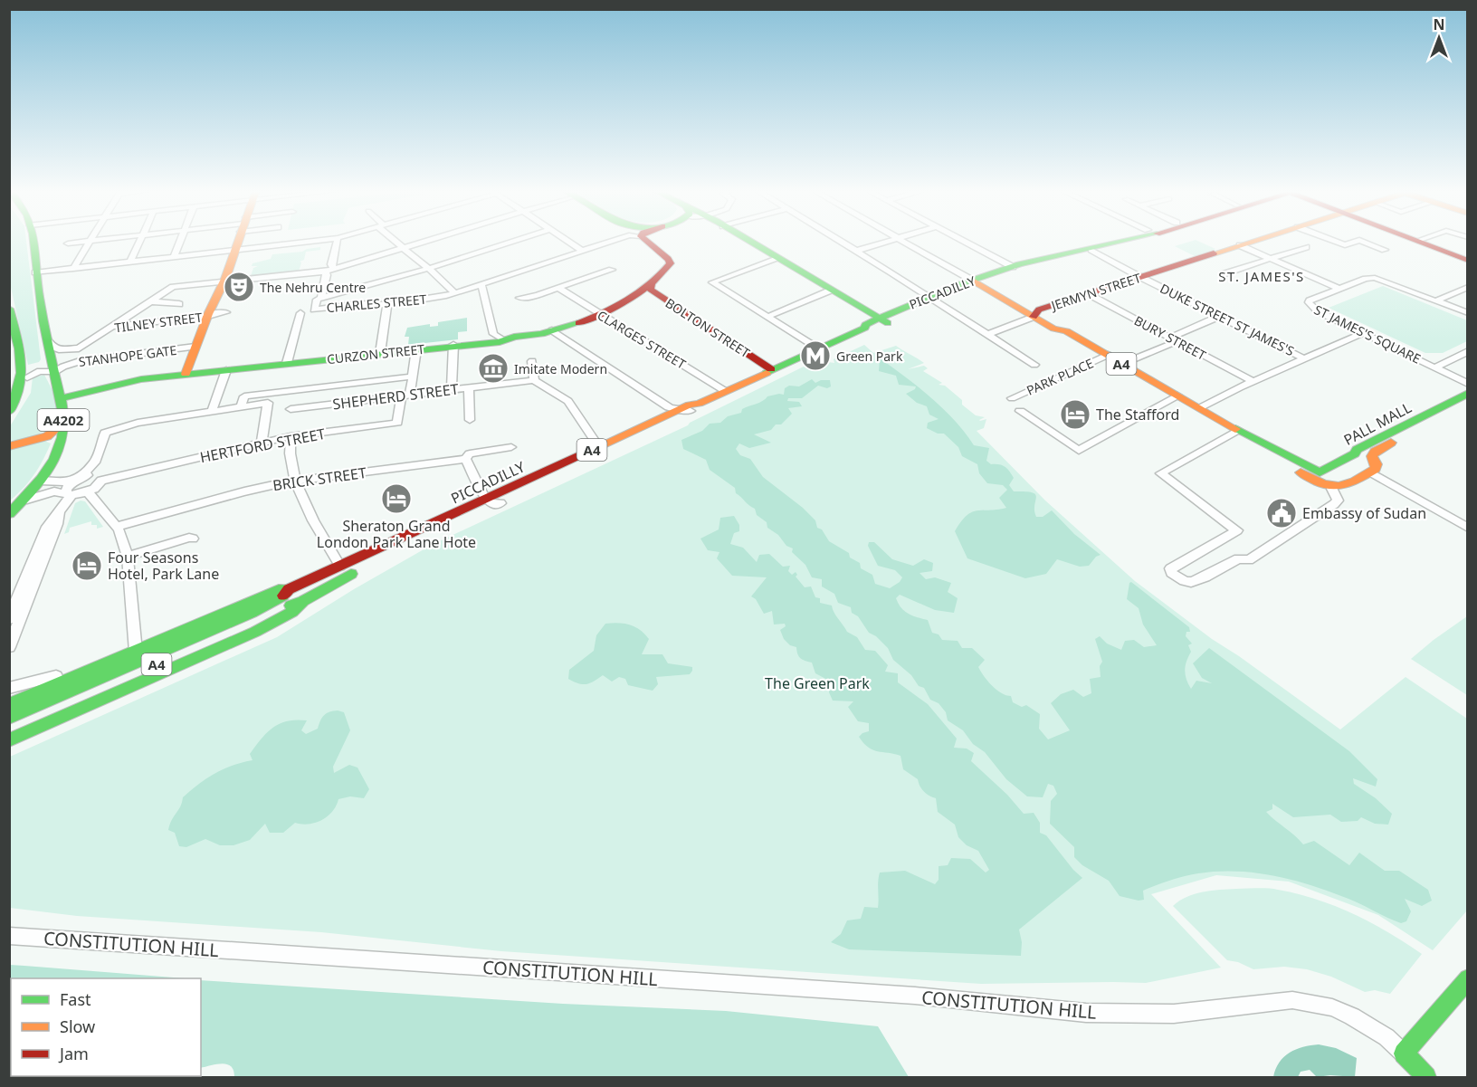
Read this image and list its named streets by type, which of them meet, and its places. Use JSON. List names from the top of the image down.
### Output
{
  "streets": {
    "main road": [
      "JERMYN STREET",
      "PICCADILLY",
      "BOLTON STREET",
      "CURZON STREET",
      "A4",
      "A4202",
      "PALL MALL"
    ],
    "street": [
      "CHARLES STREET",
      "DUKE STREET ST JAMES'S",
      "TILNEY STREET",
      "ST JAMES'S SQUARE",
      "BURY STREET",
      "CLARGES STREET",
      "STANHOPE GATE",
      "PARK PLACE",
      "SHEPHERD STREET",
      "HERTFORD STREET",
      "BRICK STREET",
      "CONSTITUTION HILL"
    ]
  },
  "crossings": [
    ["JERMYN STREET", "DUKE STREET ST JAMES'S"],
    ["JERMYN STREET", "BURY STREET"],
    ["JERMYN STREET", "A4"],
    ["PICCADILLY", "DUKE STREET ST JAMES'S"],
    ["PICCADILLY", "BOLTON STREET"],
    ["PICCADILLY", "CLARGES STREET"],
    ["PICCADILLY", "A4"],
    ["BOLTON STREET", "CURZON STREET"],
    ["CLARGES STREET", "CURZON STREET"],
    ["CURZON STREET", "A4202"],
    ["CURZON STREET", "HERTFORD STREET"],
    ["STANHOPE GATE", "A4202"],
    ["A4", "PARK PLACE"],
    ["A4", "PALL MALL"],
    ["SHEPHERD STREET", "HERTFORD STREET"],
    ["A4202", "HERTFORD STREET"]
  ],
  "districts": ["ST. JAMES'S"],
  "parks": ["The Green Park"],
  "places": {
    "theatre": ["The Nehru Centre"],
    "metro station": ["Green Park"],
    "museum": ["Imitate Modern"],
    "hotel": ["The Stafford", "Sheraton Grand London Park Lane Hote", "Four Seasons Hotel, Park Lane"],
    "public building": ["Embassy of Sudan"]
  },
  "legend": ["Fast", "Slow", "Jam"],
  "north": "top"
}
